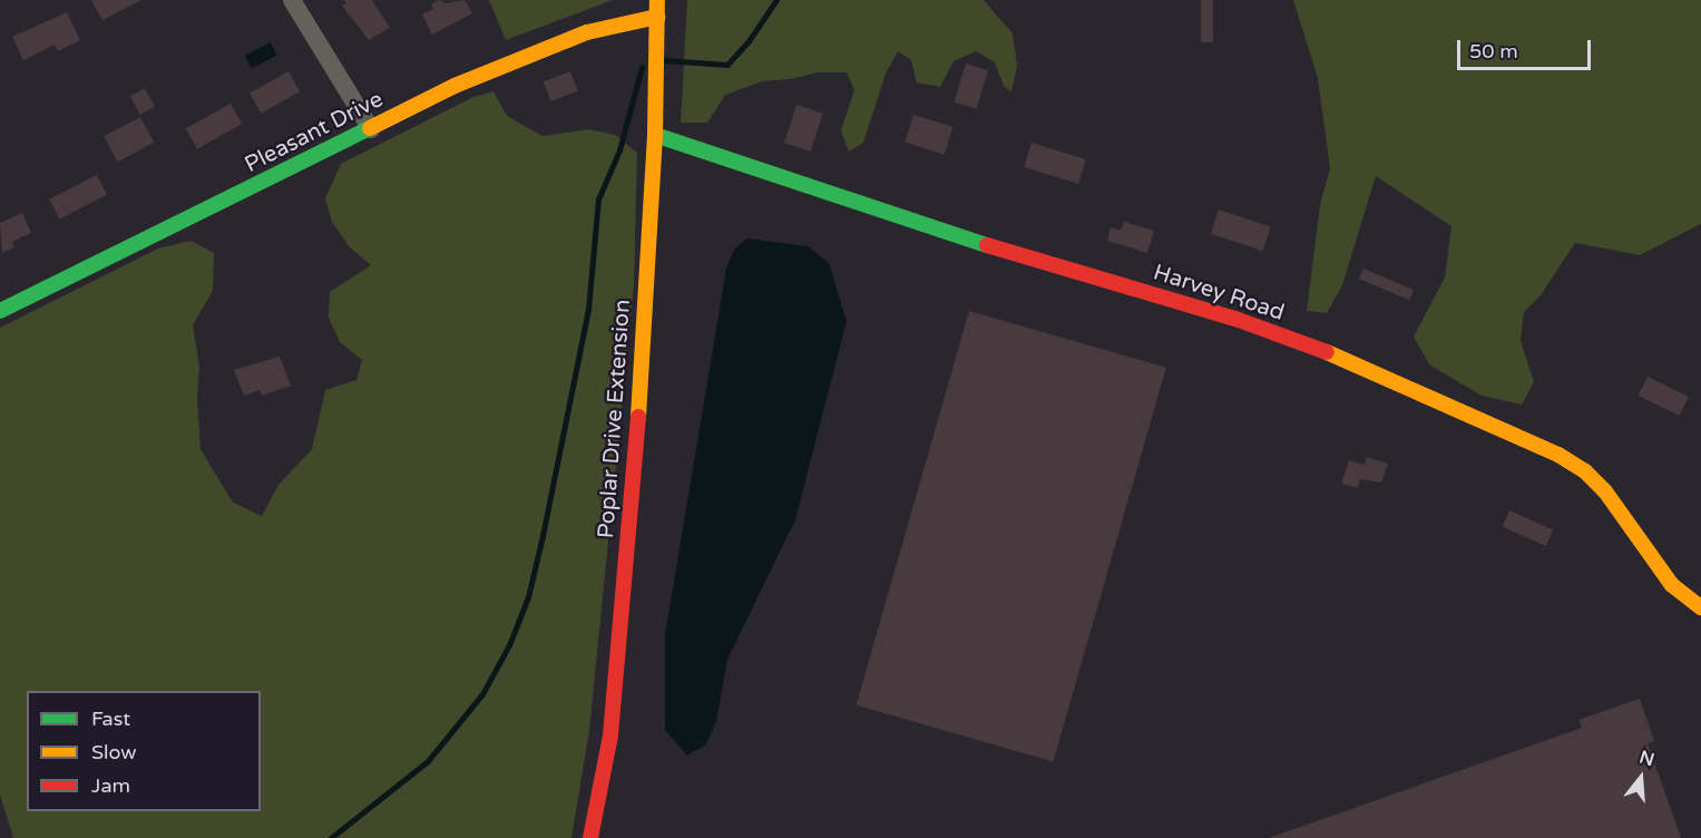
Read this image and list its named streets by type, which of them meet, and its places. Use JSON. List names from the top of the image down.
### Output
{
  "streets": {
    "street": ["Pleasant Drive", "Harvey Road", "Poplar Drive Extension"]
  },
  "crossings": [
    ["Pleasant Drive", "Poplar Drive Extension"],
    ["Harvey Road", "Poplar Drive Extension"]
  ],
  "legend": ["Fast", "Slow", "Jam"],
  "scale_bar": "50 m",
  "north": "top"
}
